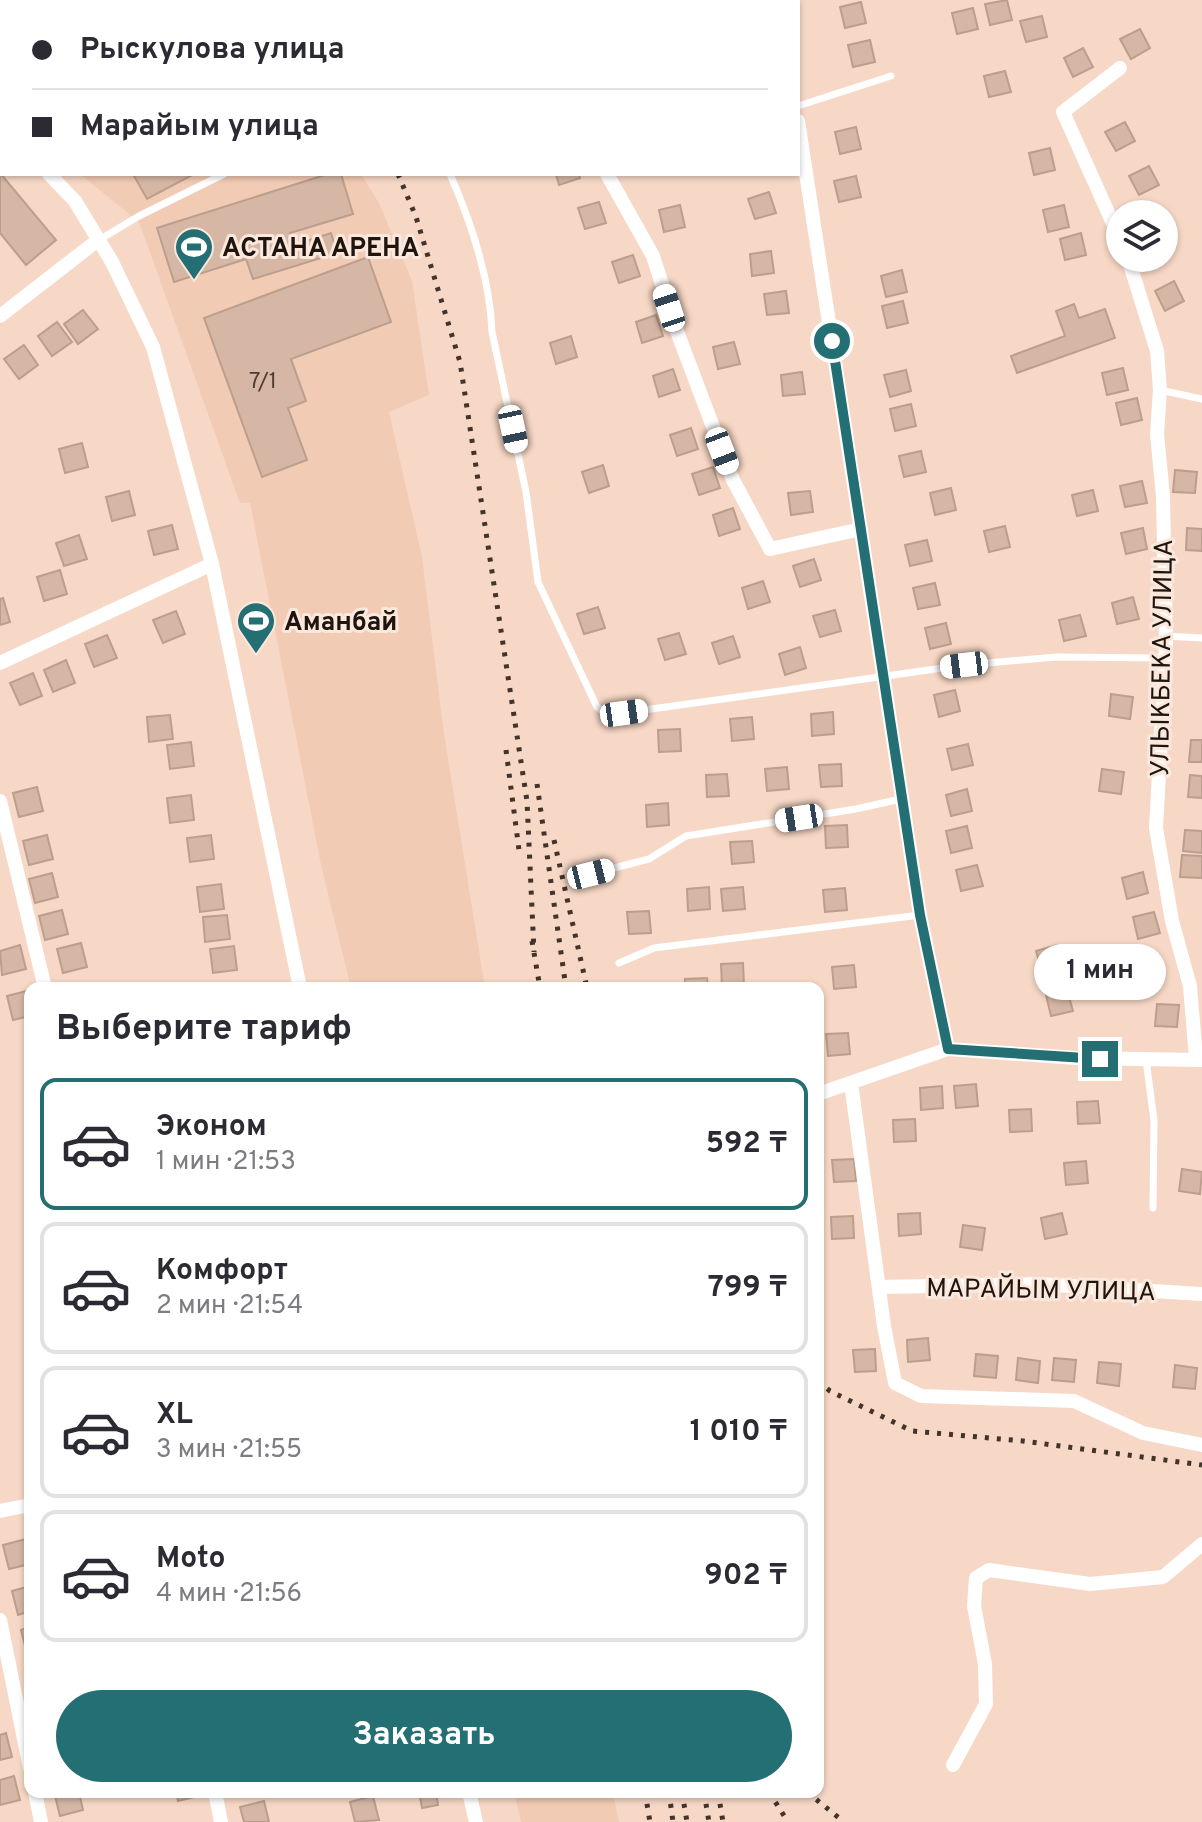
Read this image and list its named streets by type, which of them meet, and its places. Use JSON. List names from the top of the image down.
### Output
{
  "streets": {
    "street": ["УЛЫКБЕКА УЛИЦА", "МАРАЙЫМ УЛИЦА"]
  },
  "places": {
    "sports": ["АСТАНА АРЕНА", "Аманбай"]
  },
  "house_numbers": ["7/1"],
  "page": {
    "banner": ["Рыскулова улица", "Марайым улица"],
    "bubble": "1 мин",
    "heading": "Выберите тариф",
    "list": [
      {
        "name": "Эконом",
        "note": "1 мин · 21:53",
        "value": "592 ₸"
      },
      {
        "name": "Комфорт",
        "note": "2 мин · 21:54",
        "value": "799 ₸"
      },
      {
        "name": "XL",
        "note": "3 мин · 21:55",
        "value": "1 010 ₸"
      },
      {
        "name": "Moto",
        "note": "4 мин · 21:56",
        "value": "902 ₸"
      }
    ],
    "buttons": "Заказать"
  }
}
